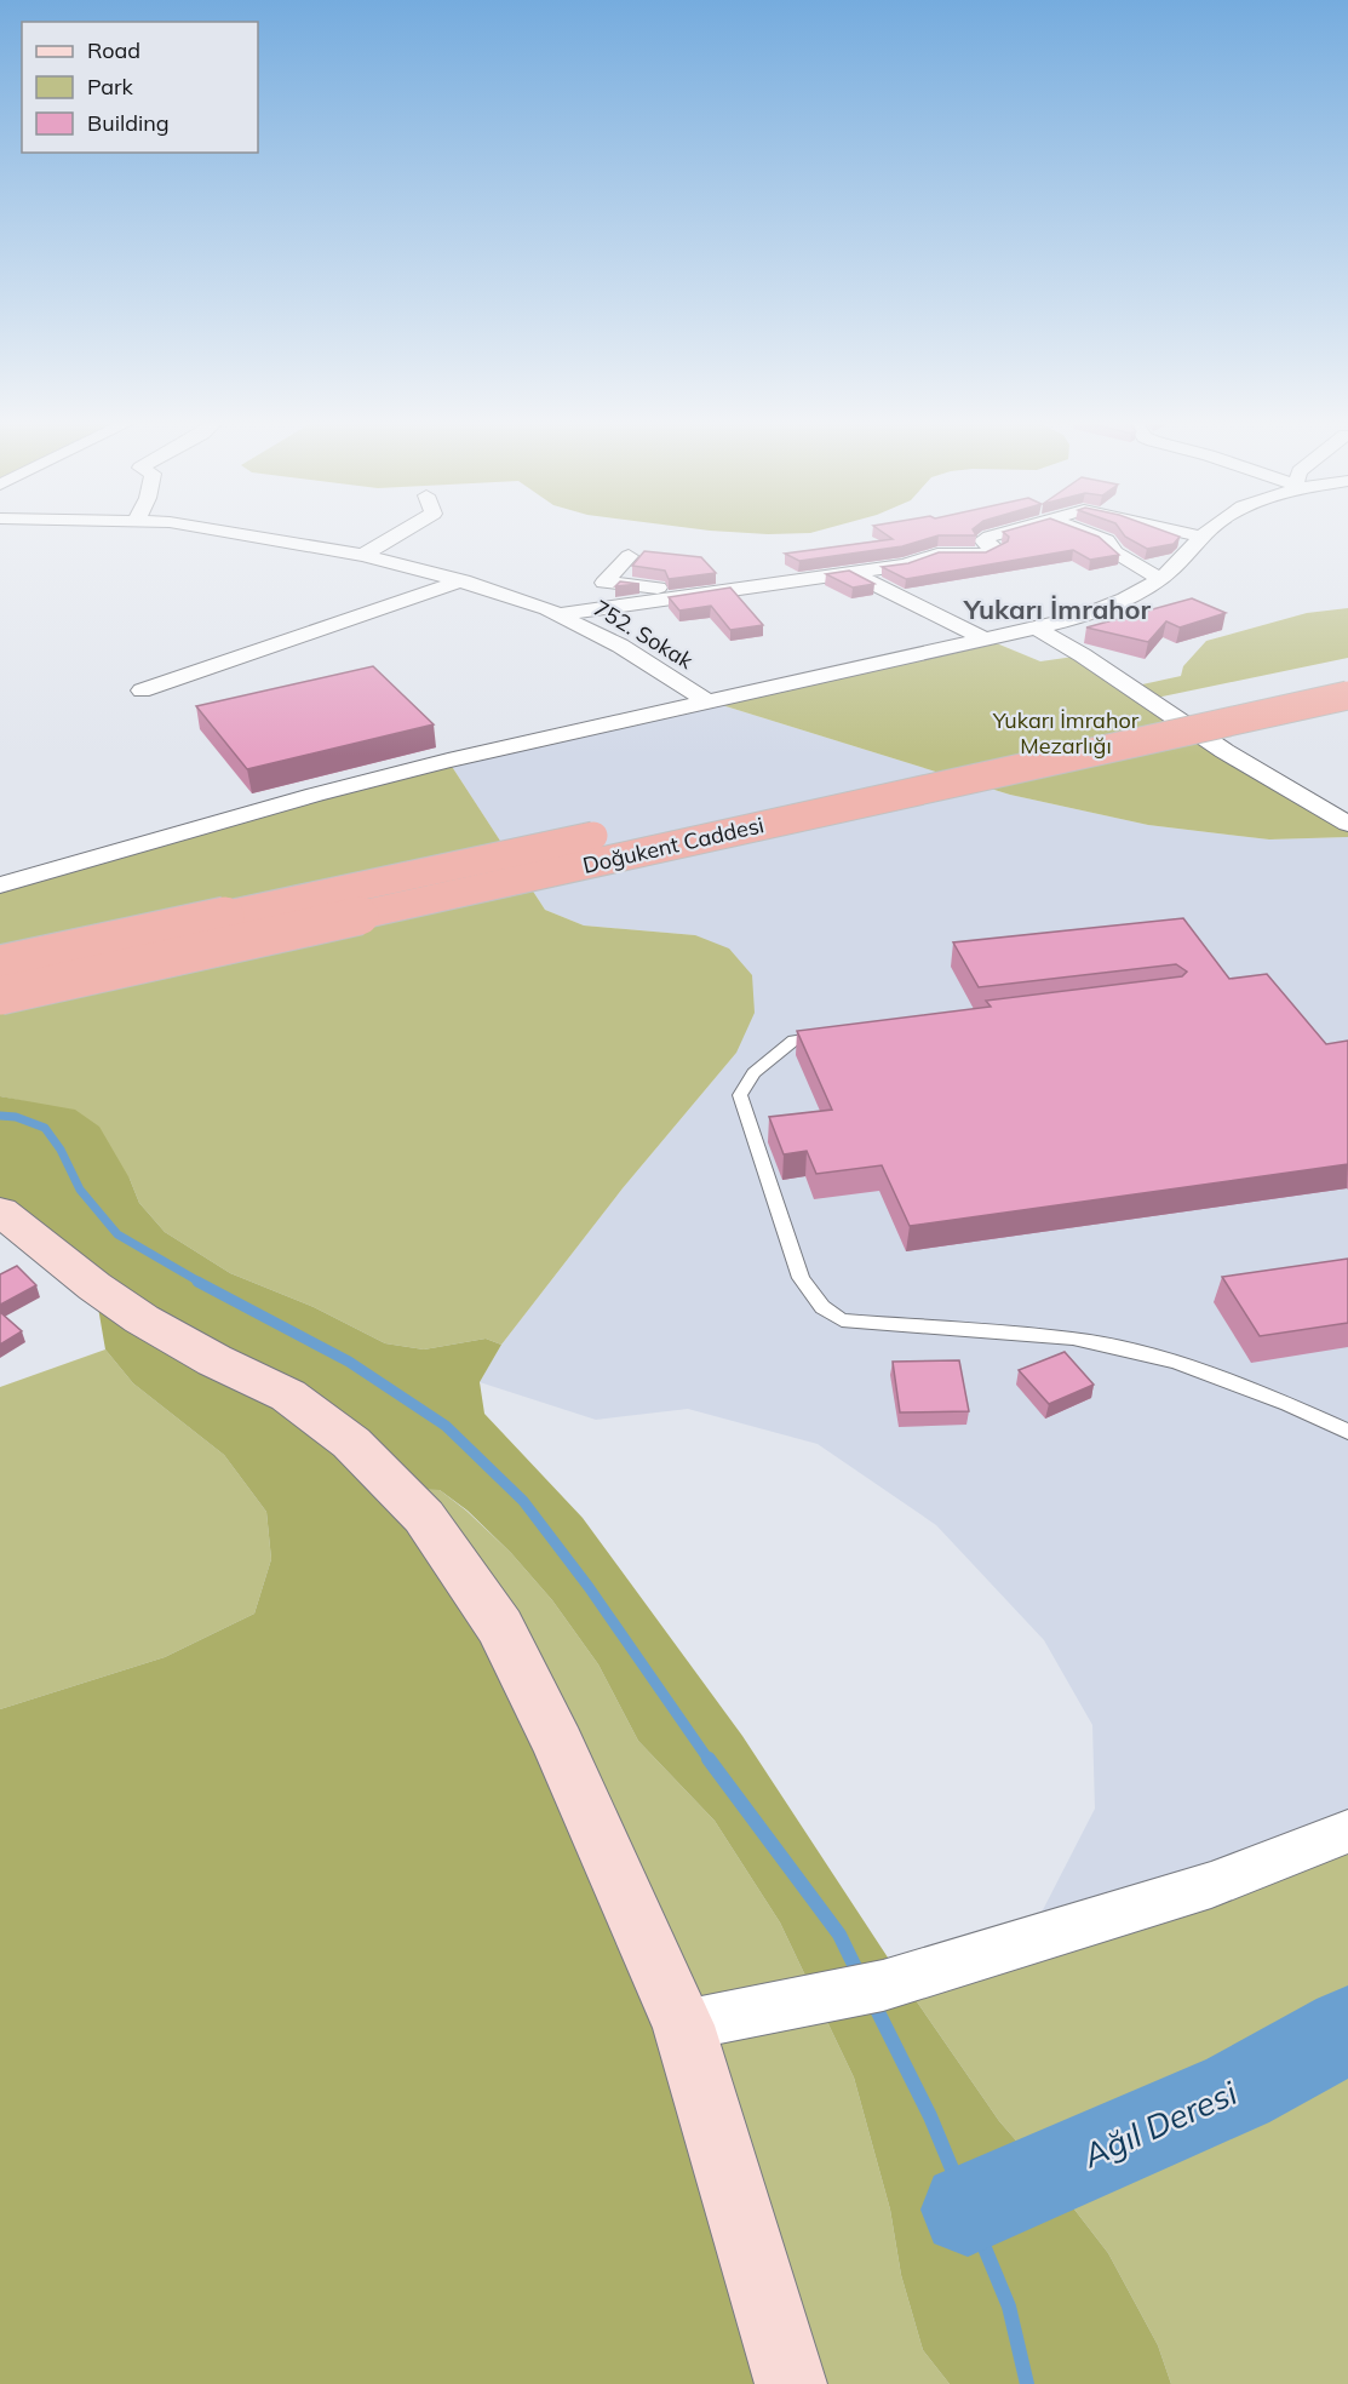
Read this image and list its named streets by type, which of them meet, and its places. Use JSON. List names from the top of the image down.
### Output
{
  "streets": {
    "main road": ["Doğukent Caddesi"],
    "street": ["752. Sokak"]
  },
  "districts": ["Yukarı İmrahor"],
  "water": ["Ağıl Deresi"],
  "parks": ["Yukarı İmrahor Mezarlığı"],
  "legend": ["Road", "Park", "Building"]
}
